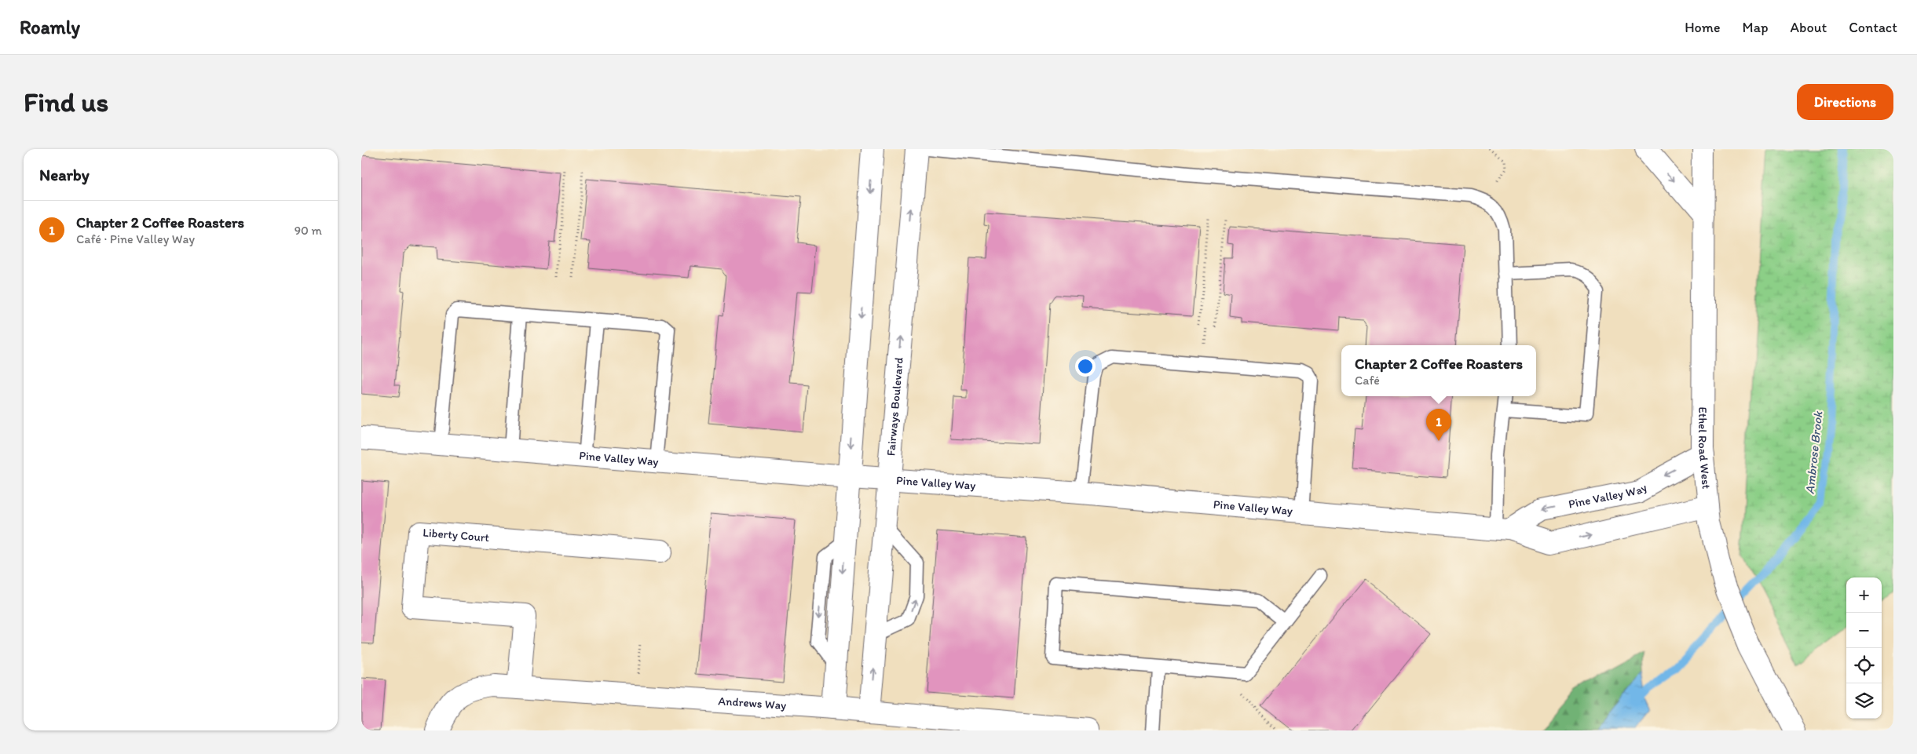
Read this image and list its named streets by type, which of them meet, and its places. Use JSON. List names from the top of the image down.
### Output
{
  "streets": {
    "street": [
      "Fairways Boulevard",
      "Ethel Road West",
      "Pine Valley Way",
      "Liberty Court",
      "Andrews Way"
    ]
  },
  "crossings": [
    ["Fairways Boulevard", "Pine Valley Way"],
    ["Fairways Boulevard", "Andrews Way"],
    ["Ethel Road West", "Pine Valley Way"],
    ["Liberty Court", "Andrews Way"]
  ],
  "water": ["Ambrose Brook"],
  "page": {
    "header": "Roamly",
    "nav": [
      "Home",
      "Map",
      "About",
      "Contact"
    ],
    "buttons": "Directions",
    "title": "Find us",
    "heading": "Nearby",
    "list": [
      {
        "mark": "1",
        "name": "Chapter 2 Coffee Roasters",
        "note": "Café · Pine Valley Way",
        "value": "90 m"
      }
    ],
    "popup": ["Chapter 2 Coffee Roasters", "Café"],
    "pins": "1",
    "map_buttons": ["+", "−"]
  }
}
